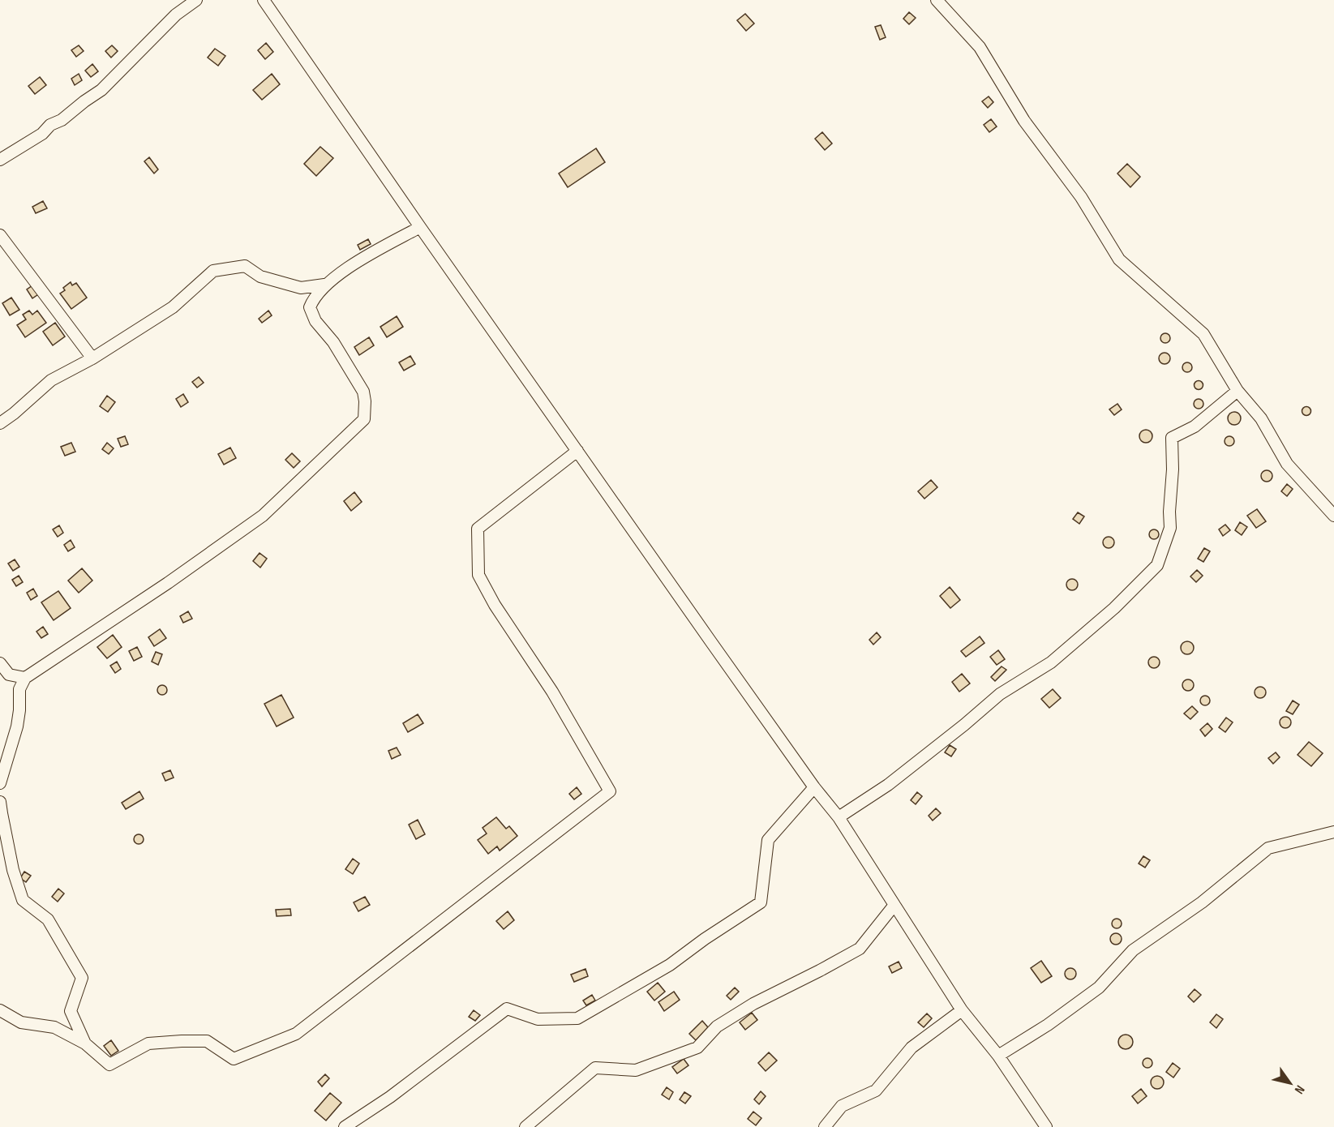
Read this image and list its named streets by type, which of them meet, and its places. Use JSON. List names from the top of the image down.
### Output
{
  "north": "bottom right"
}
